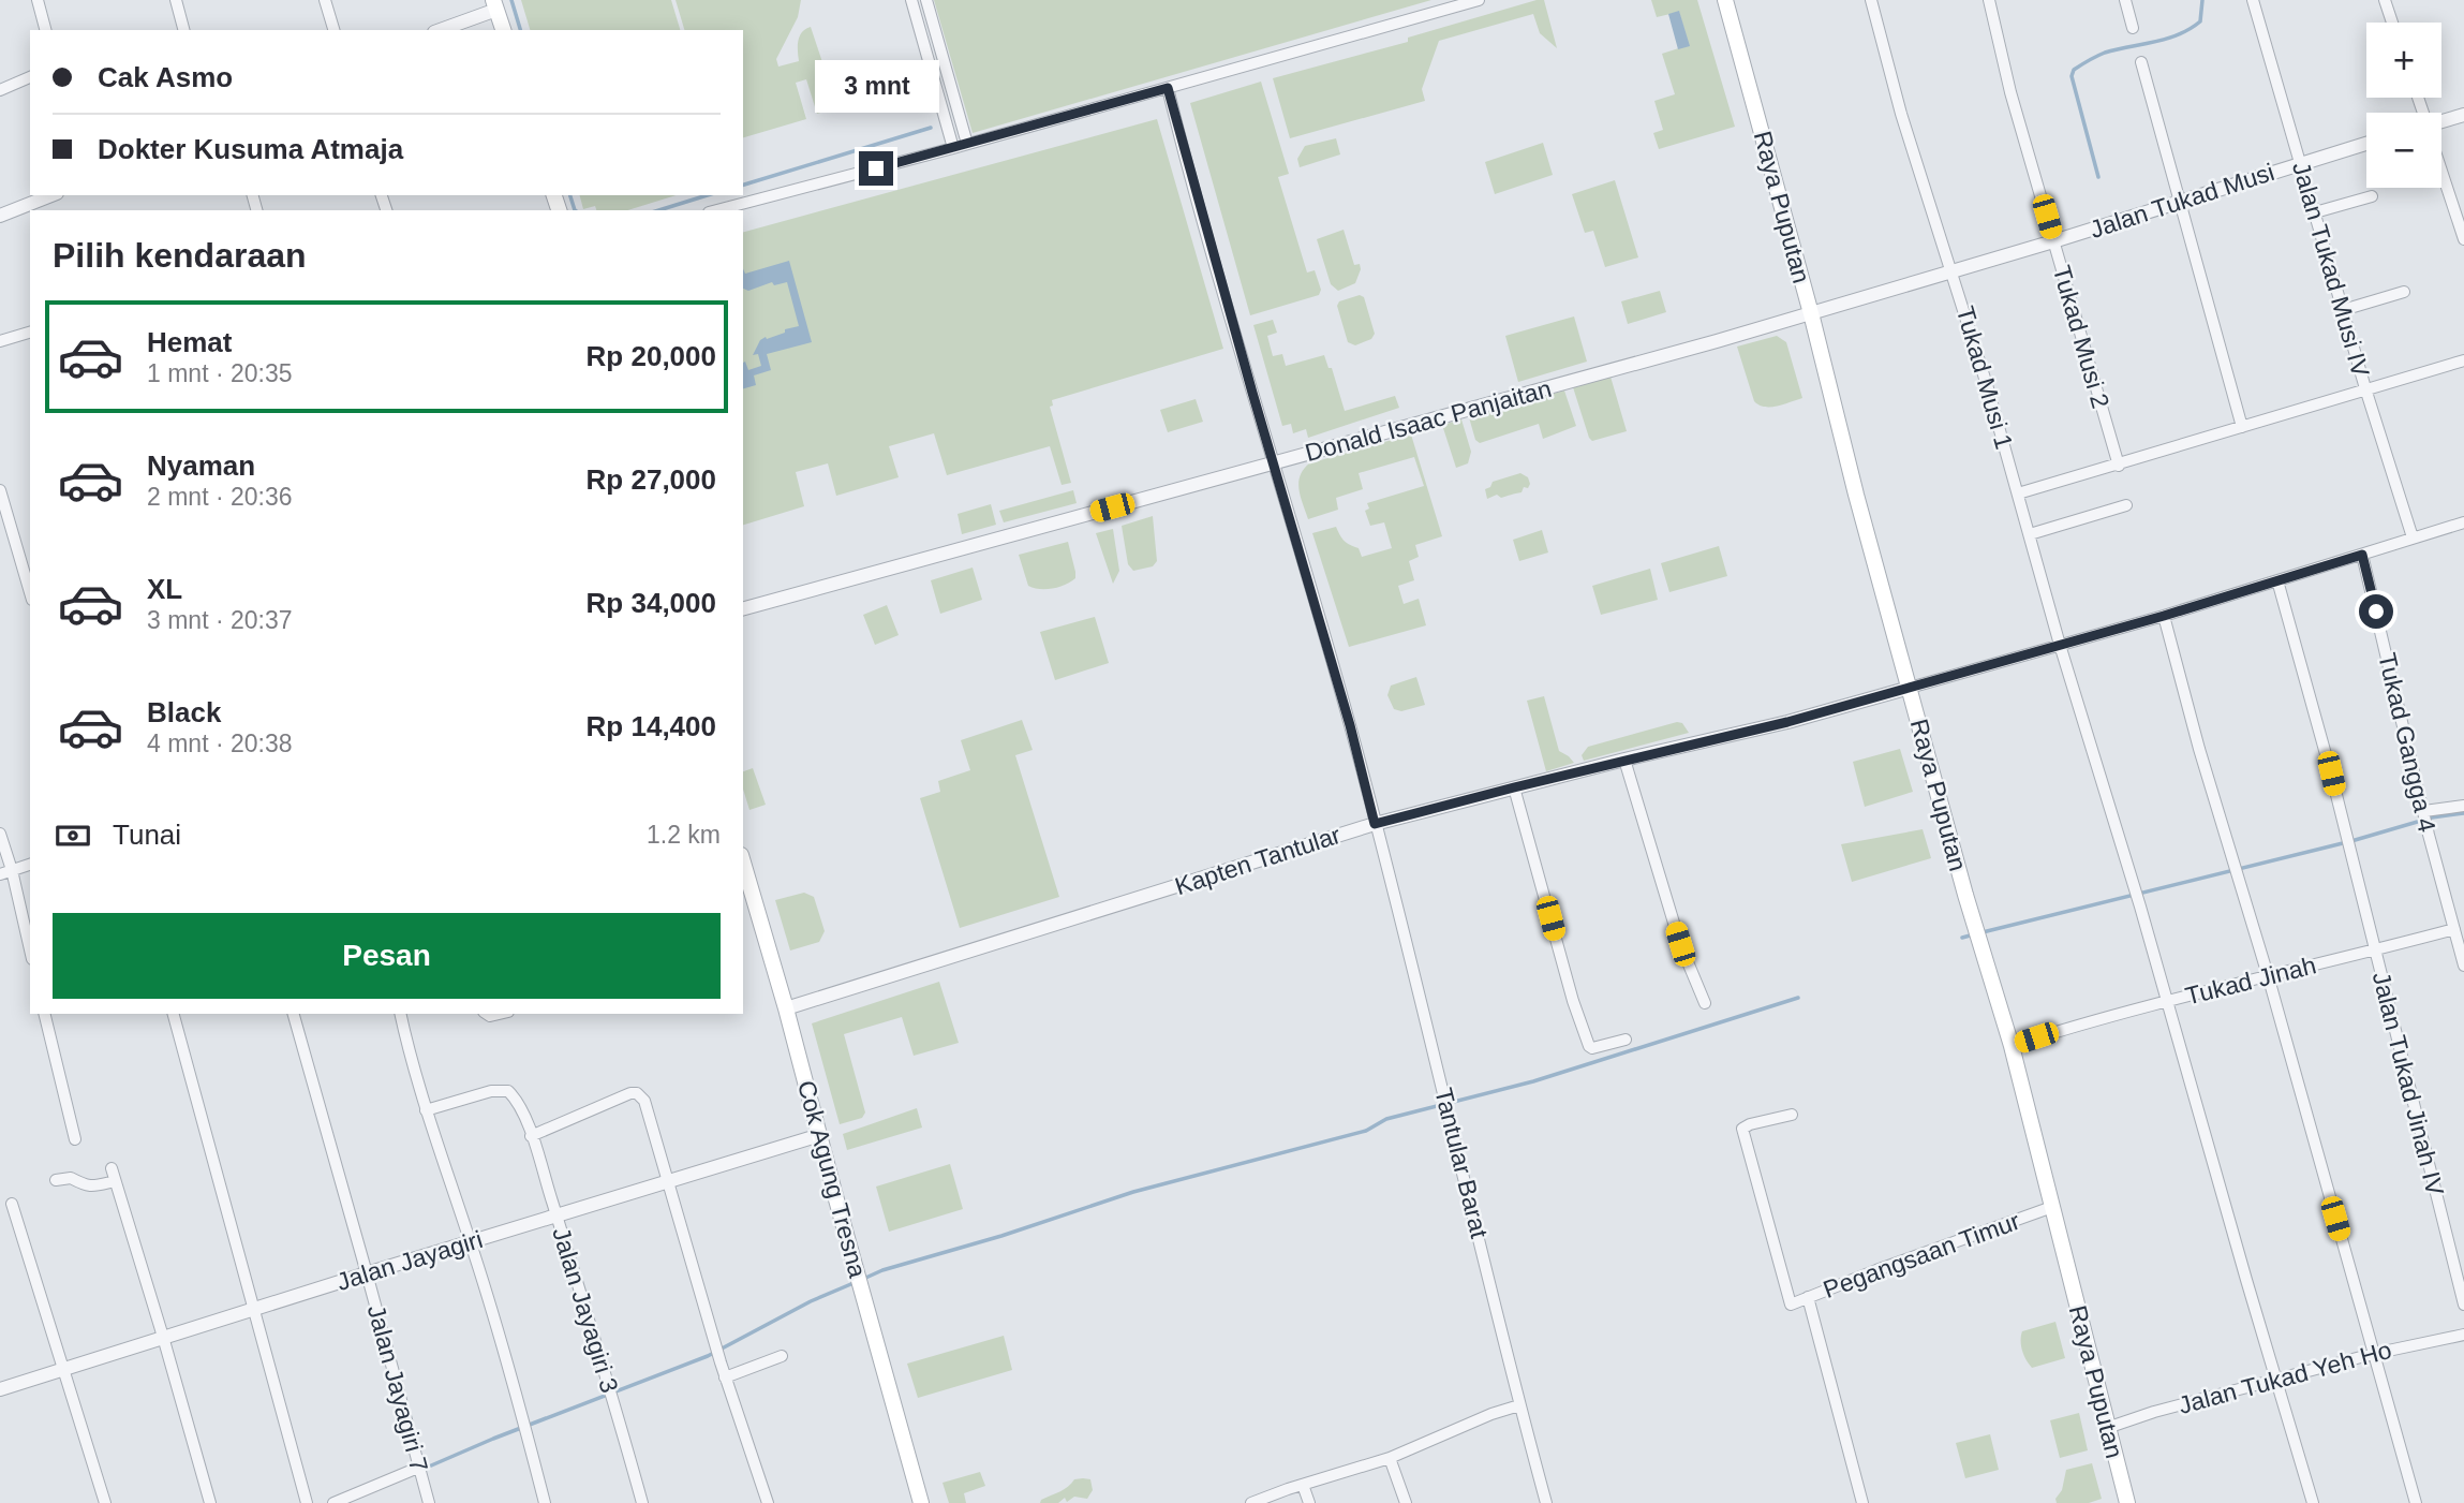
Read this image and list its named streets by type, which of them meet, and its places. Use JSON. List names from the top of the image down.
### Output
{
  "streets": {
    "main road": ["Raya Puputan", "Cok Agung Tresna"],
    "street": [
      "Jalan Tukad Musi",
      "Jalan Tukad Musi IV",
      "Tukad Musi 2",
      "Tukad Musi 1",
      "Donald Isaac Panjaitan",
      "Tukad Gangga 4",
      "Kapten Tantular",
      "Tukad Jinah",
      "Jalan Tukad Jinah IV",
      "Tantular Barat",
      "Pegangsaan Timur",
      "Jalan Jayagiri",
      "Jalan Jayagiri 3",
      "Jalan Tukad Yeh Ho",
      "Jalan Jayagiri 7"
    ]
  },
  "crossings": [
    ["Jalan Tukad Musi", "Raya Puputan"],
    ["Jalan Tukad Musi", "Jalan Tukad Musi IV"],
    ["Jalan Tukad Musi", "Tukad Musi 2"],
    ["Jalan Tukad Musi", "Tukad Musi 1"],
    ["Jalan Tukad Musi", "Donald Isaac Panjaitan"],
    ["Raya Puputan", "Donald Isaac Panjaitan"],
    ["Raya Puputan", "Kapten Tantular"],
    ["Raya Puputan", "Tukad Jinah"],
    ["Raya Puputan", "Pegangsaan Timur"],
    ["Raya Puputan", "Jalan Tukad Yeh Ho"],
    ["Tukad Musi 1", "Tukad Jinah"],
    ["Tukad Musi 1", "Jalan Tukad Yeh Ho"],
    ["Donald Isaac Panjaitan", "Tantular Barat"],
    ["Tukad Gangga 4", "Tukad Jinah"],
    ["Kapten Tantular", "Tantular Barat"],
    ["Kapten Tantular", "Cok Agung Tresna"],
    ["Tukad Jinah", "Jalan Tukad Jinah IV"],
    ["Cok Agung Tresna", "Jalan Jayagiri"],
    ["Jalan Jayagiri", "Jalan Jayagiri 3"],
    ["Jalan Jayagiri", "Jalan Jayagiri 7"]
  ],
  "page": {
    "map_buttons": ["+", "−"],
    "banner": ["Cak Asmo", "Dokter Kusuma Atmaja"],
    "bubble": "3 mnt",
    "heading": "Pilih kendaraan",
    "list": [
      {
        "name": "Hemat",
        "note": "1 mnt · 20:35",
        "value": "Rp 20,000"
      },
      {
        "name": "Nyaman",
        "note": "2 mnt · 20:36",
        "value": "Rp 27,000"
      },
      {
        "name": "XL",
        "note": "3 mnt · 20:37",
        "value": "Rp 34,000"
      },
      {
        "name": "Black",
        "note": "4 mnt · 20:38",
        "value": "Rp 14,400"
      }
    ],
    "pay": ["Tunai", "1.2 km"],
    "buttons": "Pesan"
  }
}
